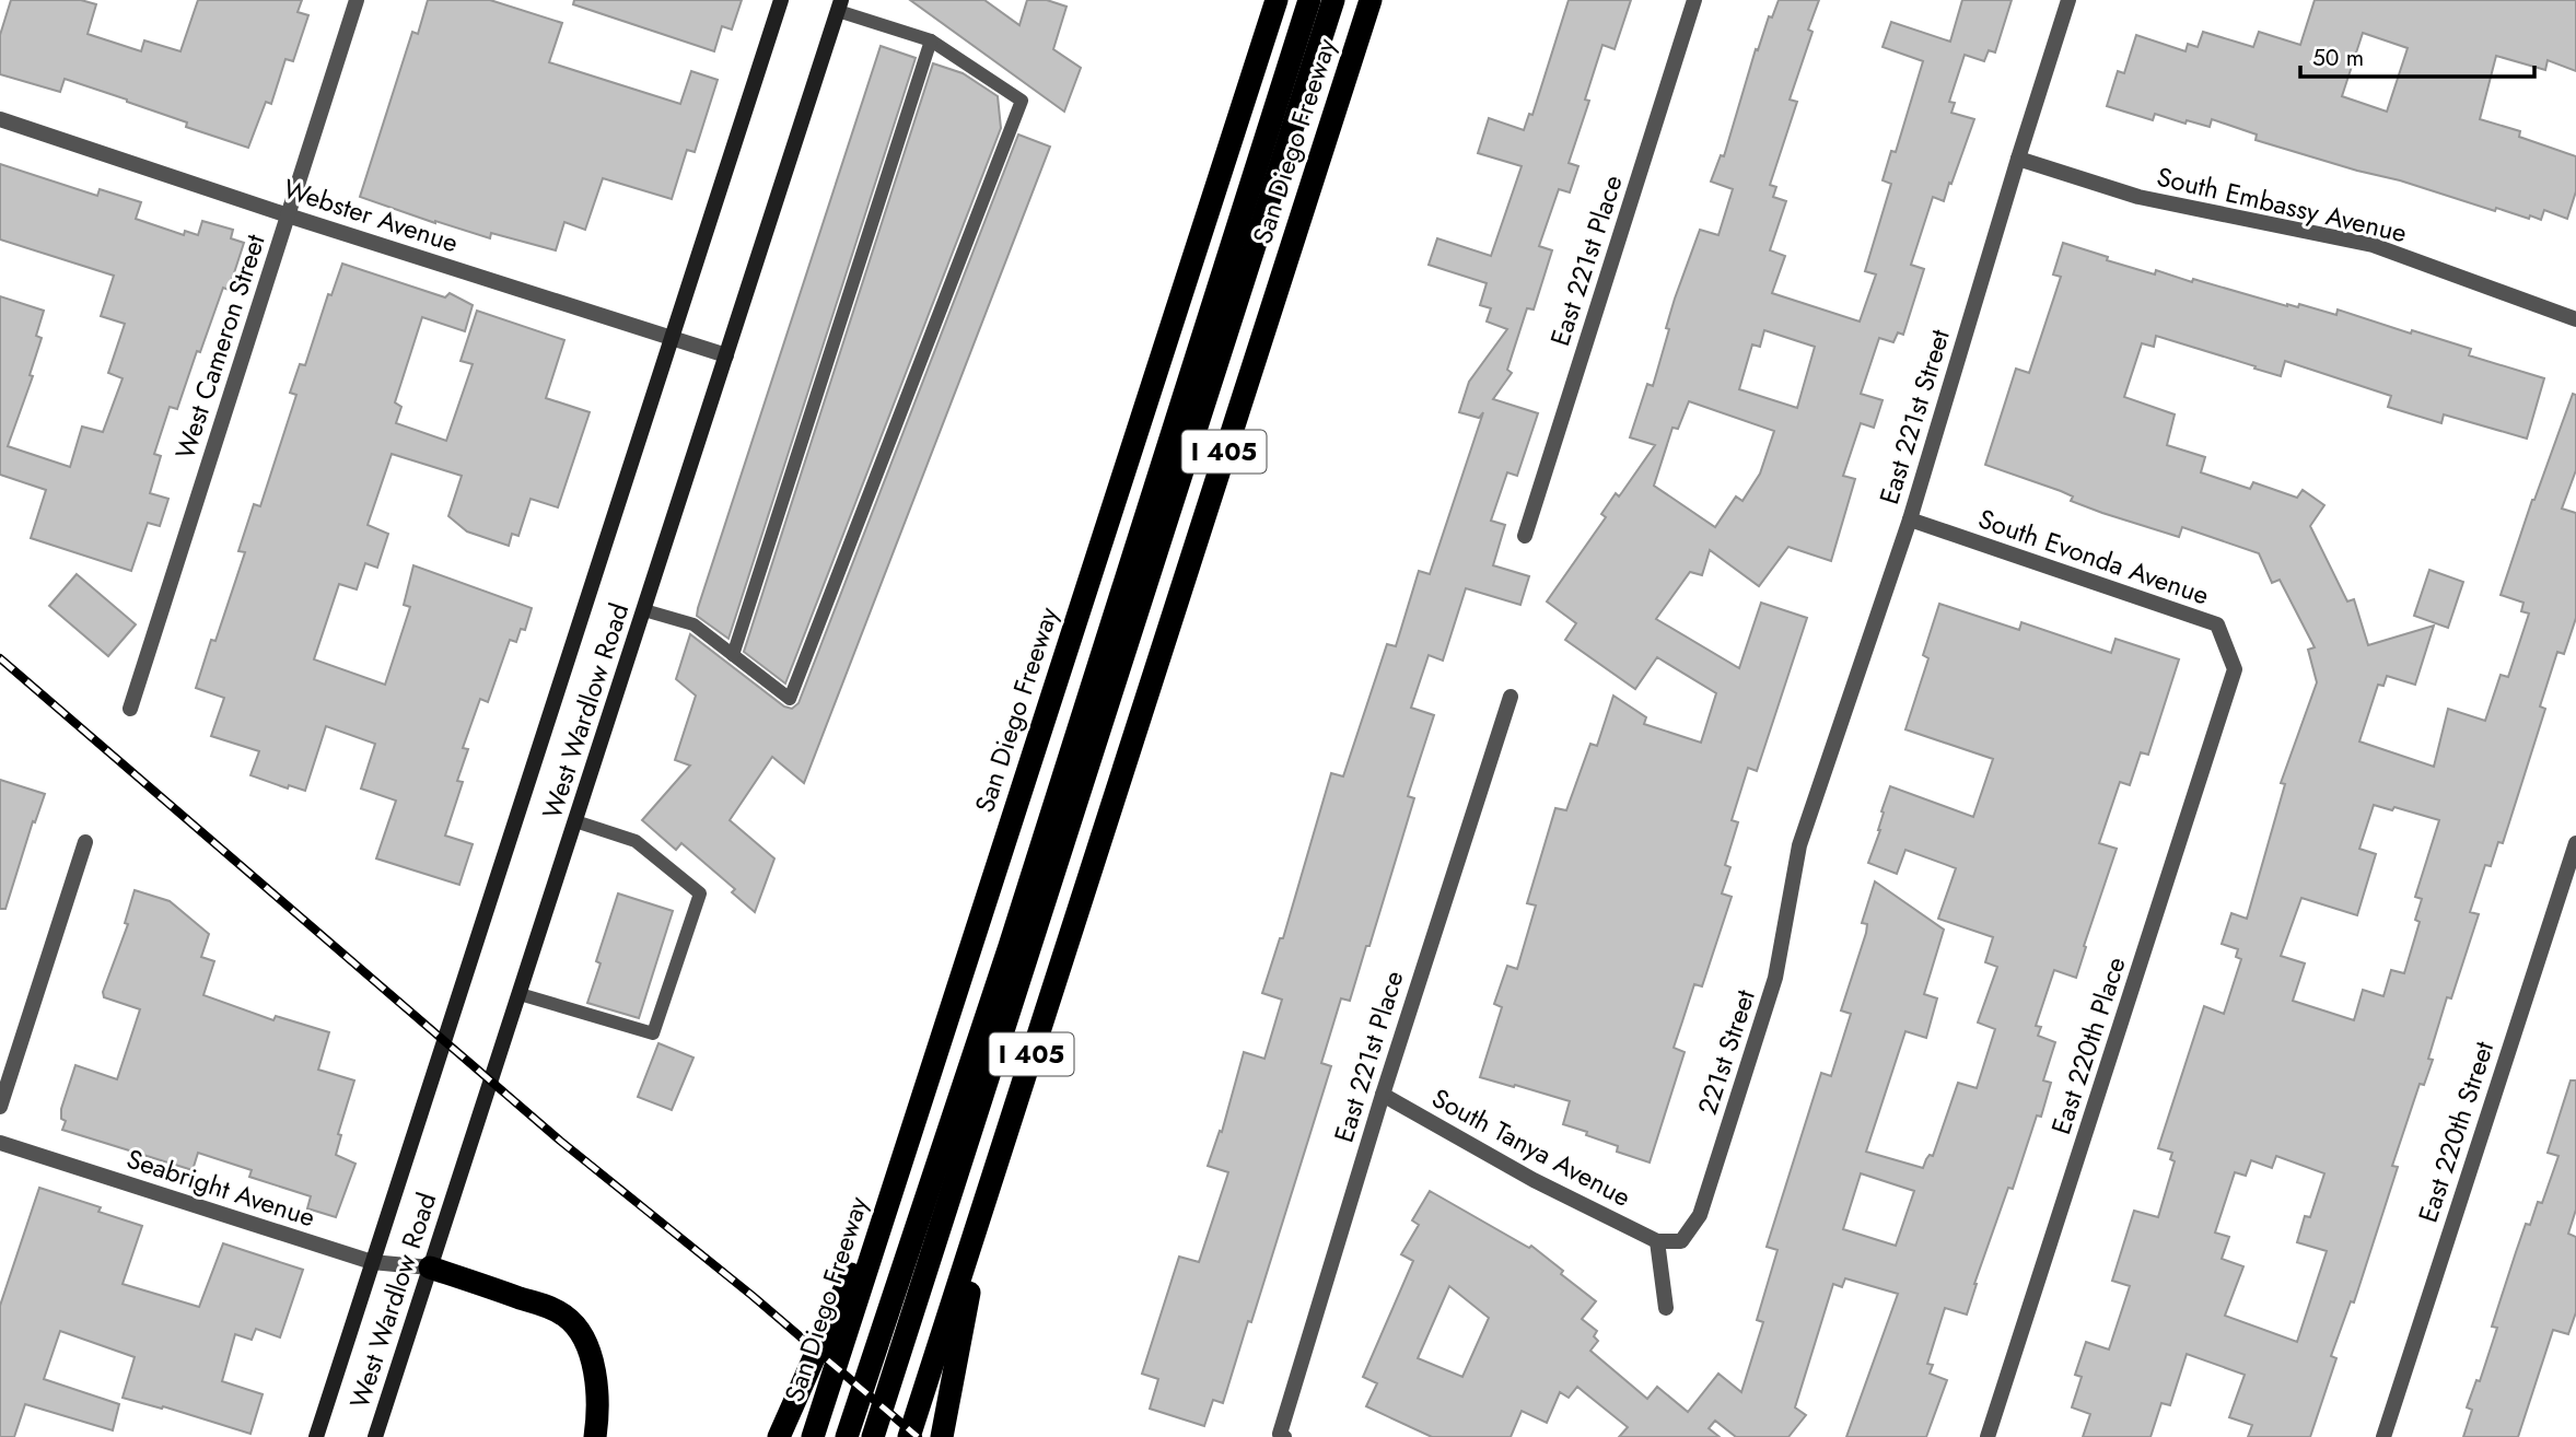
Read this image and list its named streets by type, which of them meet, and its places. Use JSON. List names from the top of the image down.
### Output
{
  "streets": {
    "highway": ["San Diego Freeway", "I 405"],
    "main road": ["West Wardlow Road"],
    "street": [
      "South Embassy Avenue",
      "Webster Avenue",
      "East 221st Place",
      "West Cameron Street",
      "East 221st Street",
      "South Evonda Avenue",
      "East 220th Place",
      "221st Street",
      "East 220th Street",
      "South Tanya Avenue",
      "Seabright Avenue"
    ]
  },
  "crossings": [
    ["South Embassy Avenue", "East 221st Street"],
    ["Webster Avenue", "West Cameron Street"],
    ["Webster Avenue", "West Wardlow Road"],
    ["East 221st Place", "South Tanya Avenue"],
    ["East 221st Street", "South Evonda Avenue"],
    ["East 221st Street", "221st Street"],
    ["South Evonda Avenue", "East 220th Place"],
    ["West Wardlow Road", "Seabright Avenue"],
    ["221st Street", "South Tanya Avenue"]
  ],
  "scale_bar": "50 m"
}
